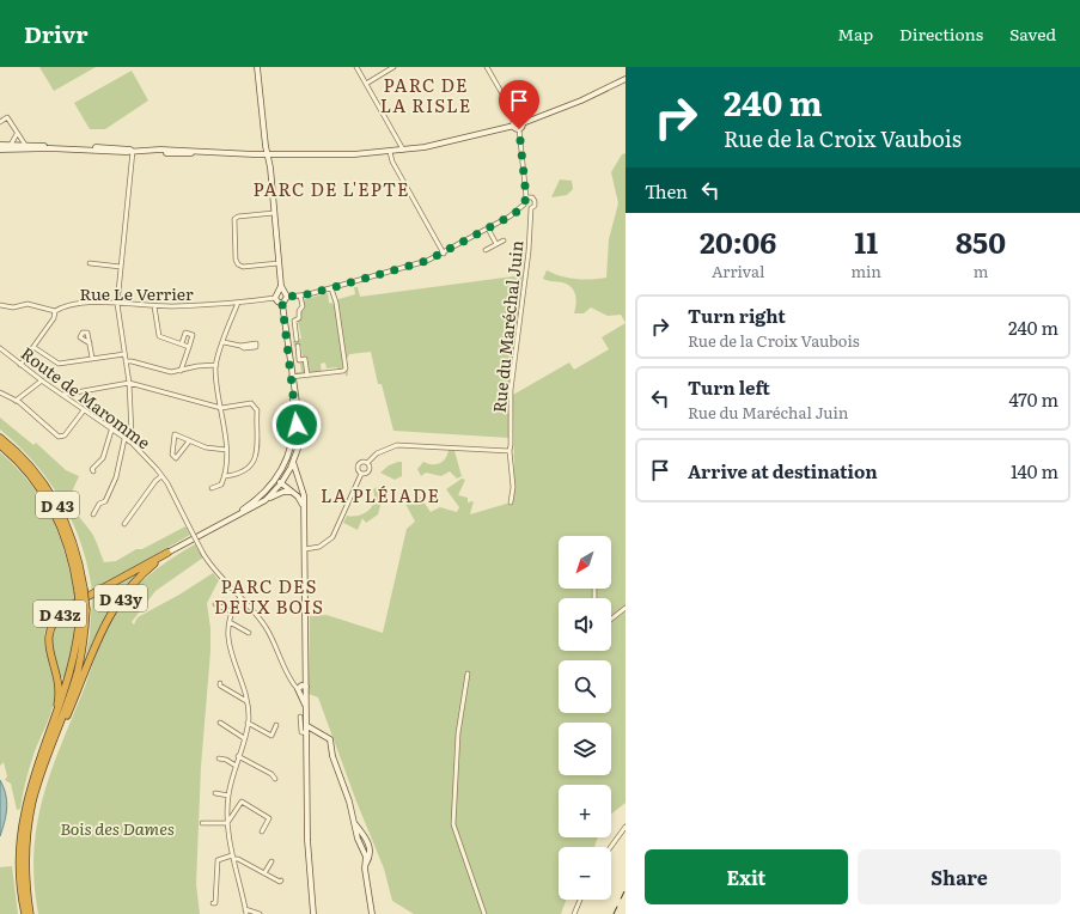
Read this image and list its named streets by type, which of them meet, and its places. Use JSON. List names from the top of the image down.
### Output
{
  "streets": {
    "highway": ["D 43", "D 43y", "D 43z"],
    "street": ["Rue Le Verrier", "Rue du Maréchal Juin", "Route de Maromme"]
  },
  "crossings": [
    ["D 43", "D 43y"],
    ["D 43", "D 43z"],
    ["D 43y", "D 43z"]
  ],
  "districts": [
    "PARC DE LA RISLE",
    "PARC DE L'EPTE",
    "LA PLÉIADE",
    "PARC DES DEUX BOIS"
  ],
  "parks": ["Bois des Dames"],
  "north": "bottom left",
  "page": {
    "header": "Drivr",
    "nav": ["Map", "Directions", "Saved"],
    "turn": ["240 m", "Rue de la Croix Vaubois"],
    "then": "Then",
    "eta": [
      "20:06",
      "Arrival",
      "11",
      "min",
      "850",
      "m"
    ],
    "list": [
      {
        "name": "Turn right",
        "note": "Rue de la Croix Vaubois",
        "value": "240 m"
      },
      {
        "name": "Turn left",
        "note": "Rue du Maréchal Juin",
        "value": "470 m"
      },
      {
        "name": "Arrive at destination",
        "value": "140 m"
      }
    ],
    "map_buttons": ["+", "−"],
    "buttons": ["Exit", "Share"]
  }
}
